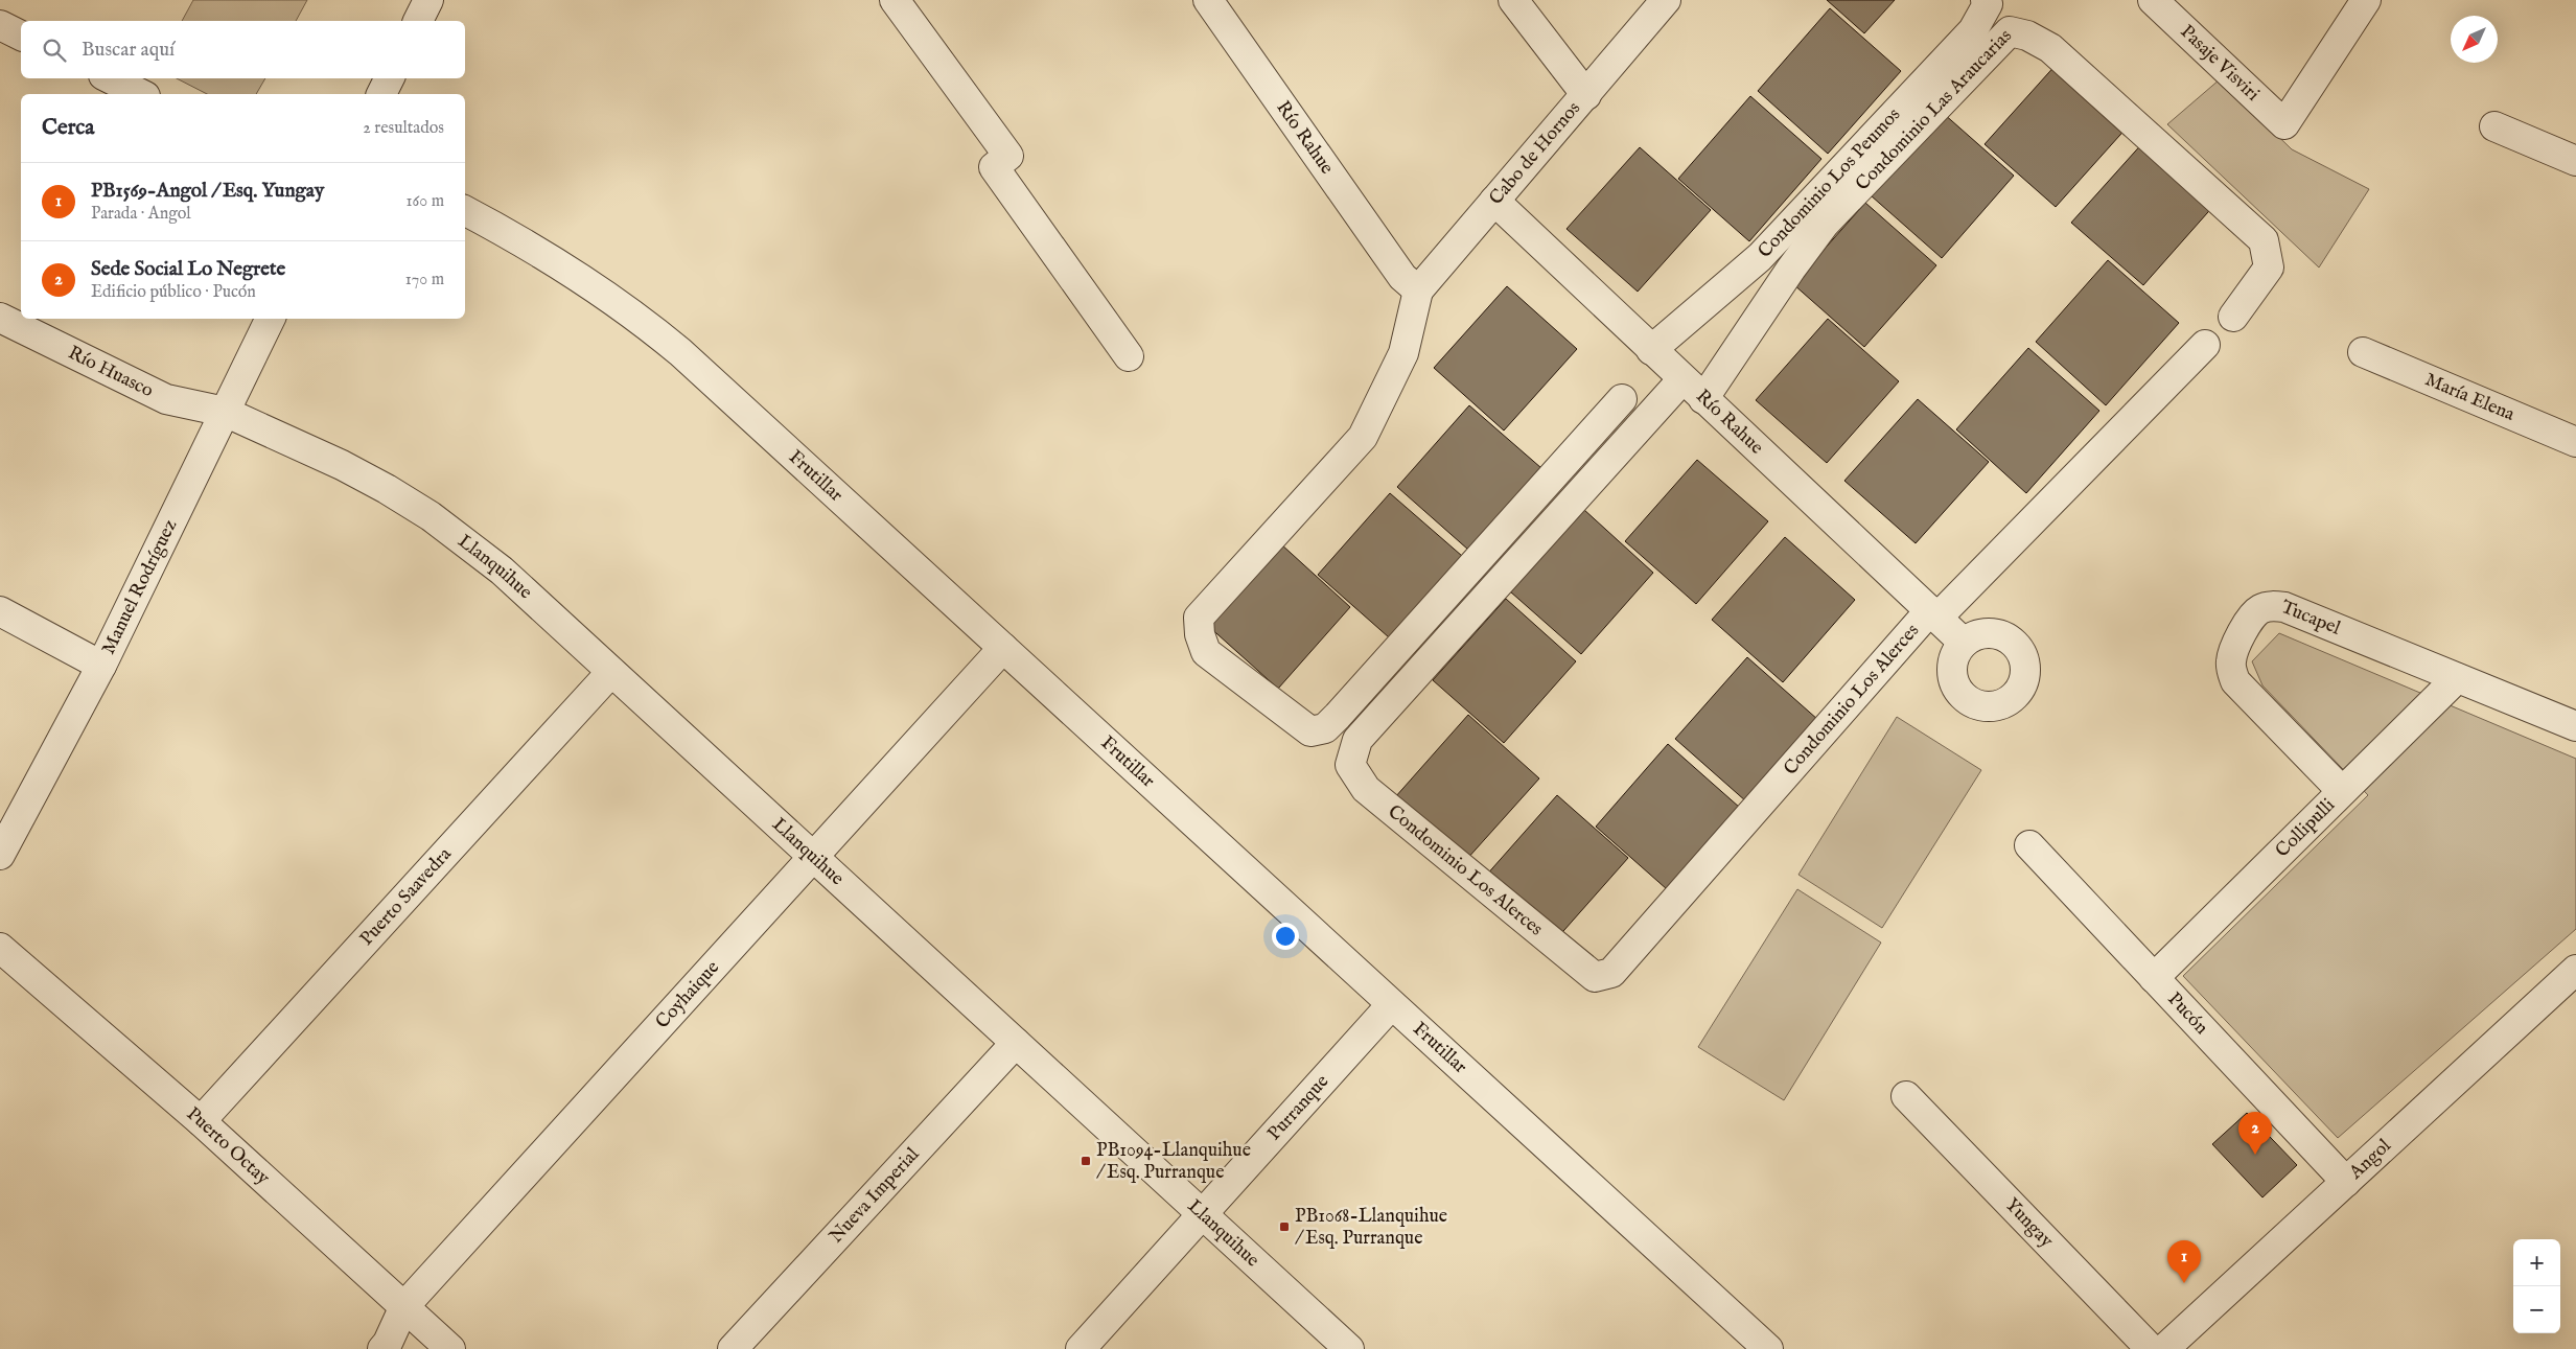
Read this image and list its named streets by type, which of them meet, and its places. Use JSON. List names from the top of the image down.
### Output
{
  "streets": {
    "street": [
      "Pasaje Visviri",
      "Condominio Las Araucarias",
      "Río Rahue",
      "Cabo de Hornos",
      "Condominio Los Peumos",
      "Río Huasco",
      "María Elena",
      "Frutillar",
      "Llanquihue",
      "Manuel Rodríguez",
      "Tucapel",
      "Condominio Los Alerces",
      "Collipulli",
      "Puerto Saavedra",
      "Coyhaique",
      "Pucón",
      "Purranque",
      "Puerto Octay",
      "Angol",
      "Nueva Imperial",
      "Yungay"
    ]
  },
  "crossings": [
    ["Condominio Las Araucarias", "Río Rahue"],
    ["Río Rahue", "Cabo de Hornos"],
    ["Río Rahue", "Condominio Los Peumos"],
    ["Río Rahue", "Condominio Los Alerces"],
    ["Río Huasco", "Llanquihue"],
    ["Río Huasco", "Manuel Rodríguez"],
    ["Frutillar", "Coyhaique"],
    ["Frutillar", "Purranque"],
    ["Llanquihue", "Manuel Rodríguez"],
    ["Llanquihue", "Puerto Saavedra"],
    ["Llanquihue", "Coyhaique"],
    ["Llanquihue", "Purranque"],
    ["Llanquihue", "Nueva Imperial"],
    ["Tucapel", "Collipulli"],
    ["Collipulli", "Pucón"],
    ["Puerto Saavedra", "Puerto Octay"],
    ["Coyhaique", "Puerto Octay"],
    ["Pucón", "Angol"]
  ],
  "places": {
    "transit": ["PB1094-Llanquihue / Esq. Purranque", "PB1068-Llanquihue / Esq. Purranque"]
  },
  "north": "bottom left",
  "page": {
    "search": "Buscar aquí",
    "heading": ["Cerca", "2 resultados"],
    "list": [
      {
        "mark": "1",
        "name": "PB1569-Angol / Esq. Yungay",
        "note": "Parada · Angol",
        "value": "160 m"
      },
      {
        "mark": "2",
        "name": "Sede Social Lo Negrete",
        "note": "Edificio público · Pucón",
        "value": "170 m"
      }
    ],
    "pins": ["2", "1"],
    "map_buttons": ["+", "−"]
  }
}
